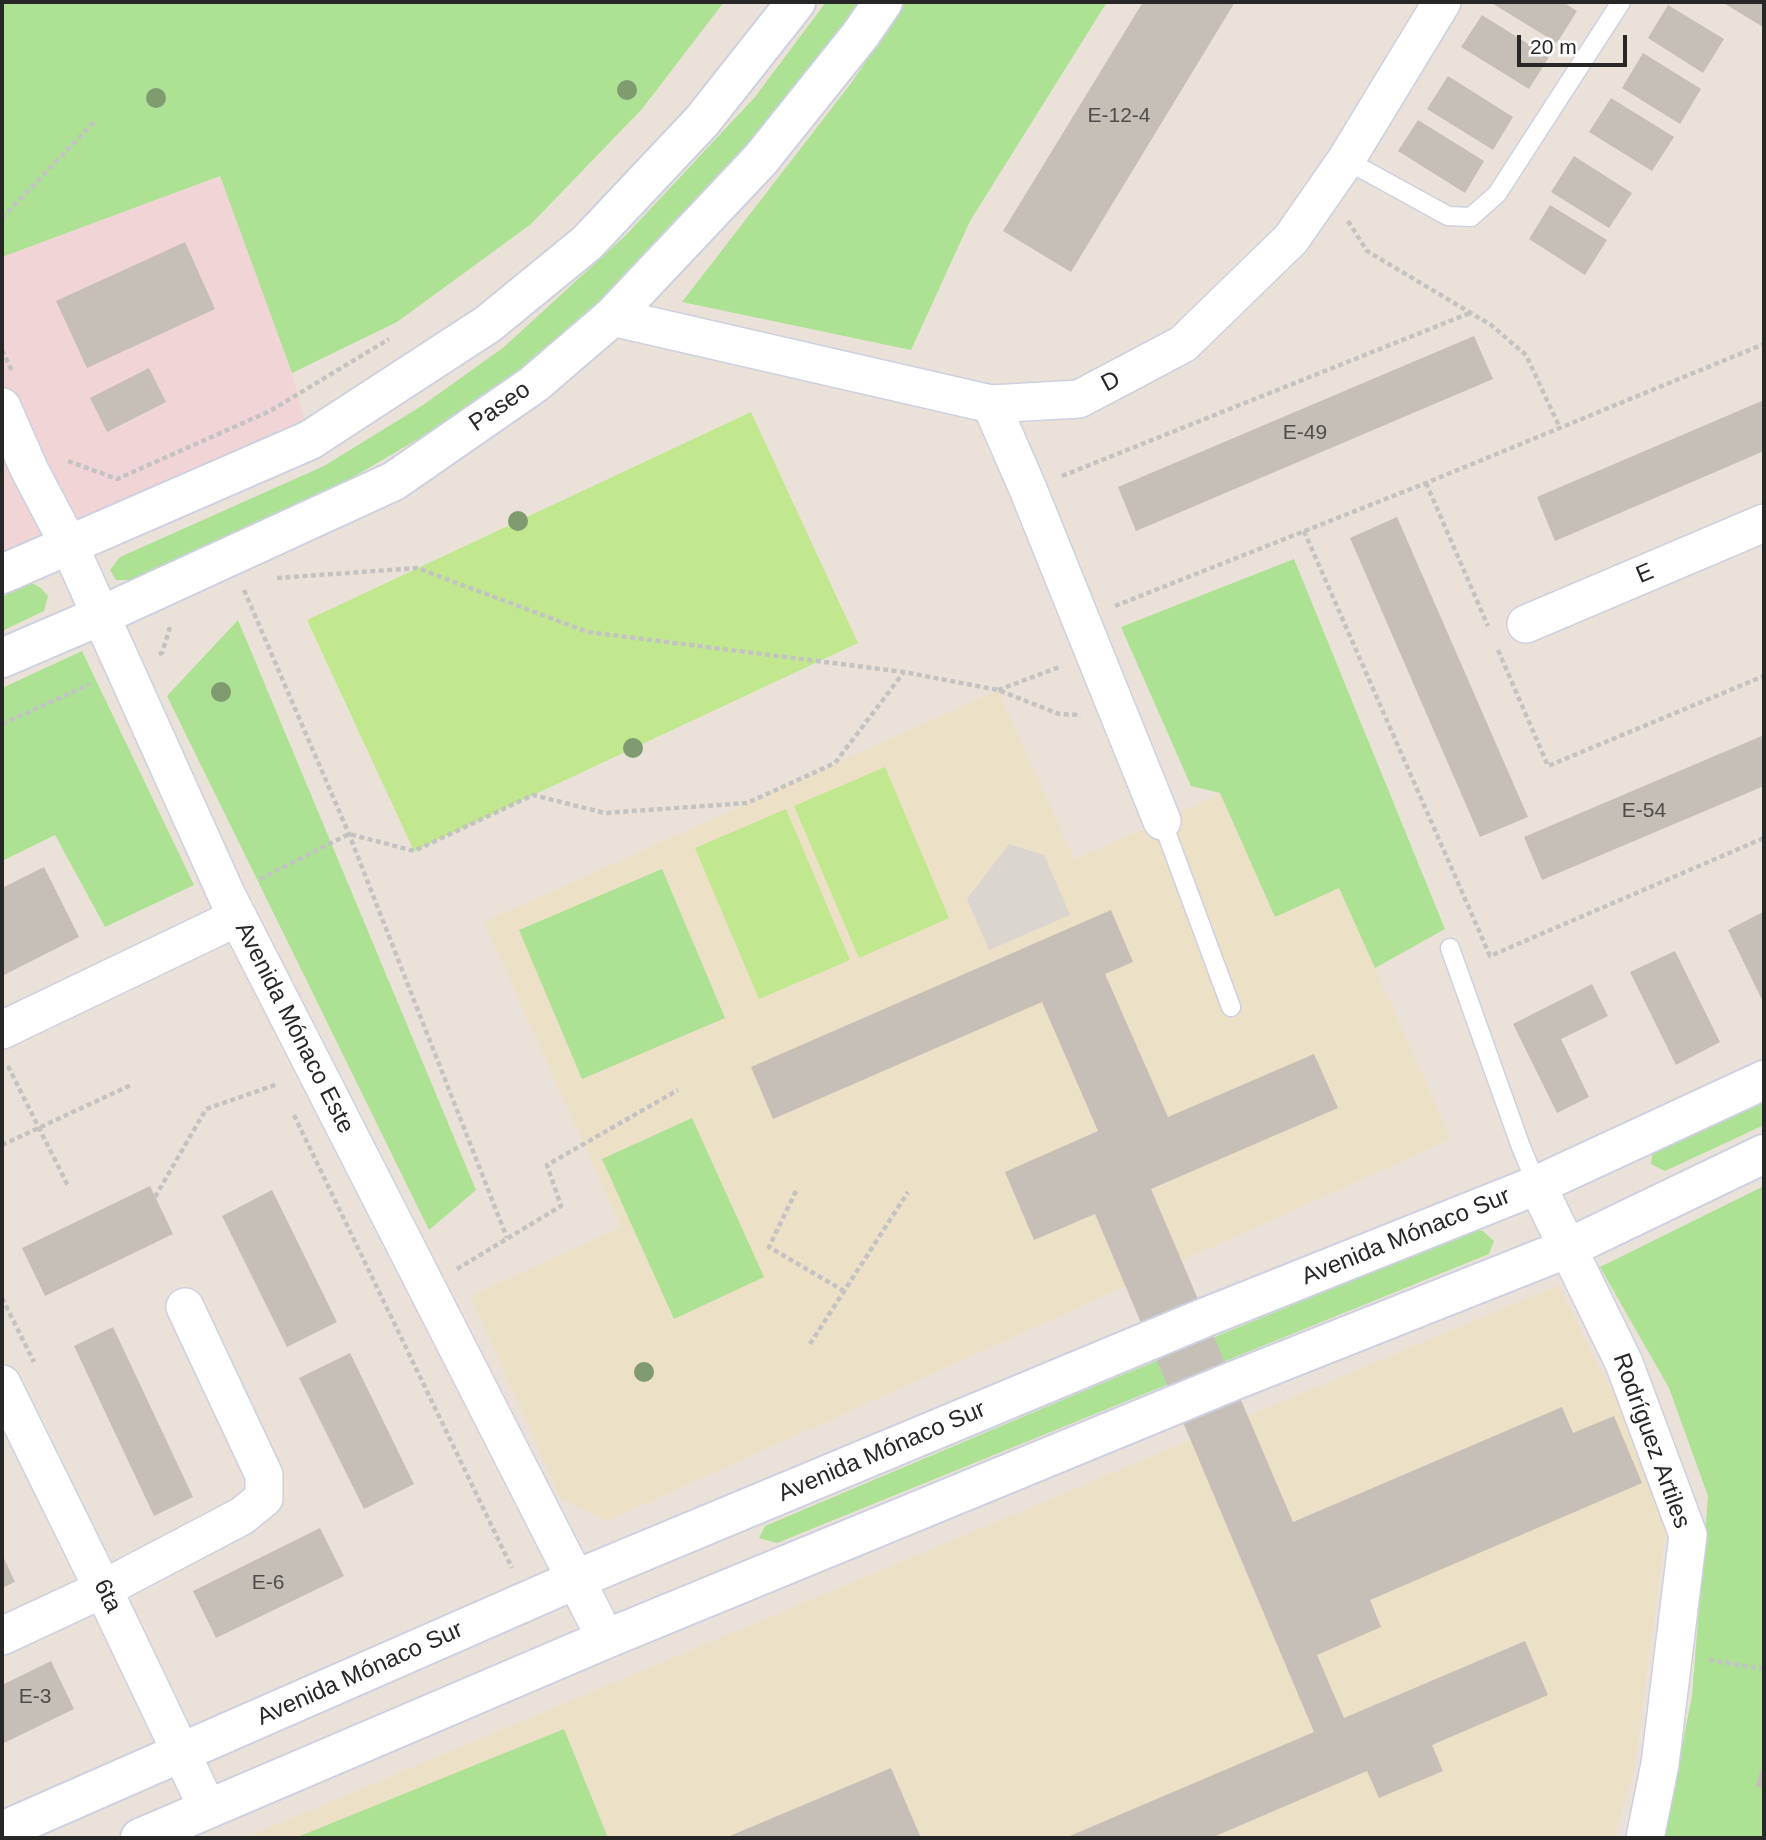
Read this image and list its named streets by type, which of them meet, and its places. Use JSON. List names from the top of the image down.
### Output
{
  "streets": {
    "main road": ["Paseo", "Avenida Mónaco Sur"],
    "street": [
      "D",
      "E",
      "Avenida Mónaco Este",
      "Rodríguez Artiles",
      "6ta"
    ]
  },
  "crossings": [
    ["D", "Paseo"],
    ["Paseo", "Avenida Mónaco Este"],
    ["Avenida Mónaco Este", "Avenida Mónaco Sur"],
    ["Avenida Mónaco Sur", "Rodríguez Artiles"],
    ["Avenida Mónaco Sur", "6ta"]
  ],
  "house_numbers": [
    "E-12-4",
    "E-49",
    "E-54",
    "E-6",
    "E-3"
  ],
  "scale_bar": "20 m"
}
